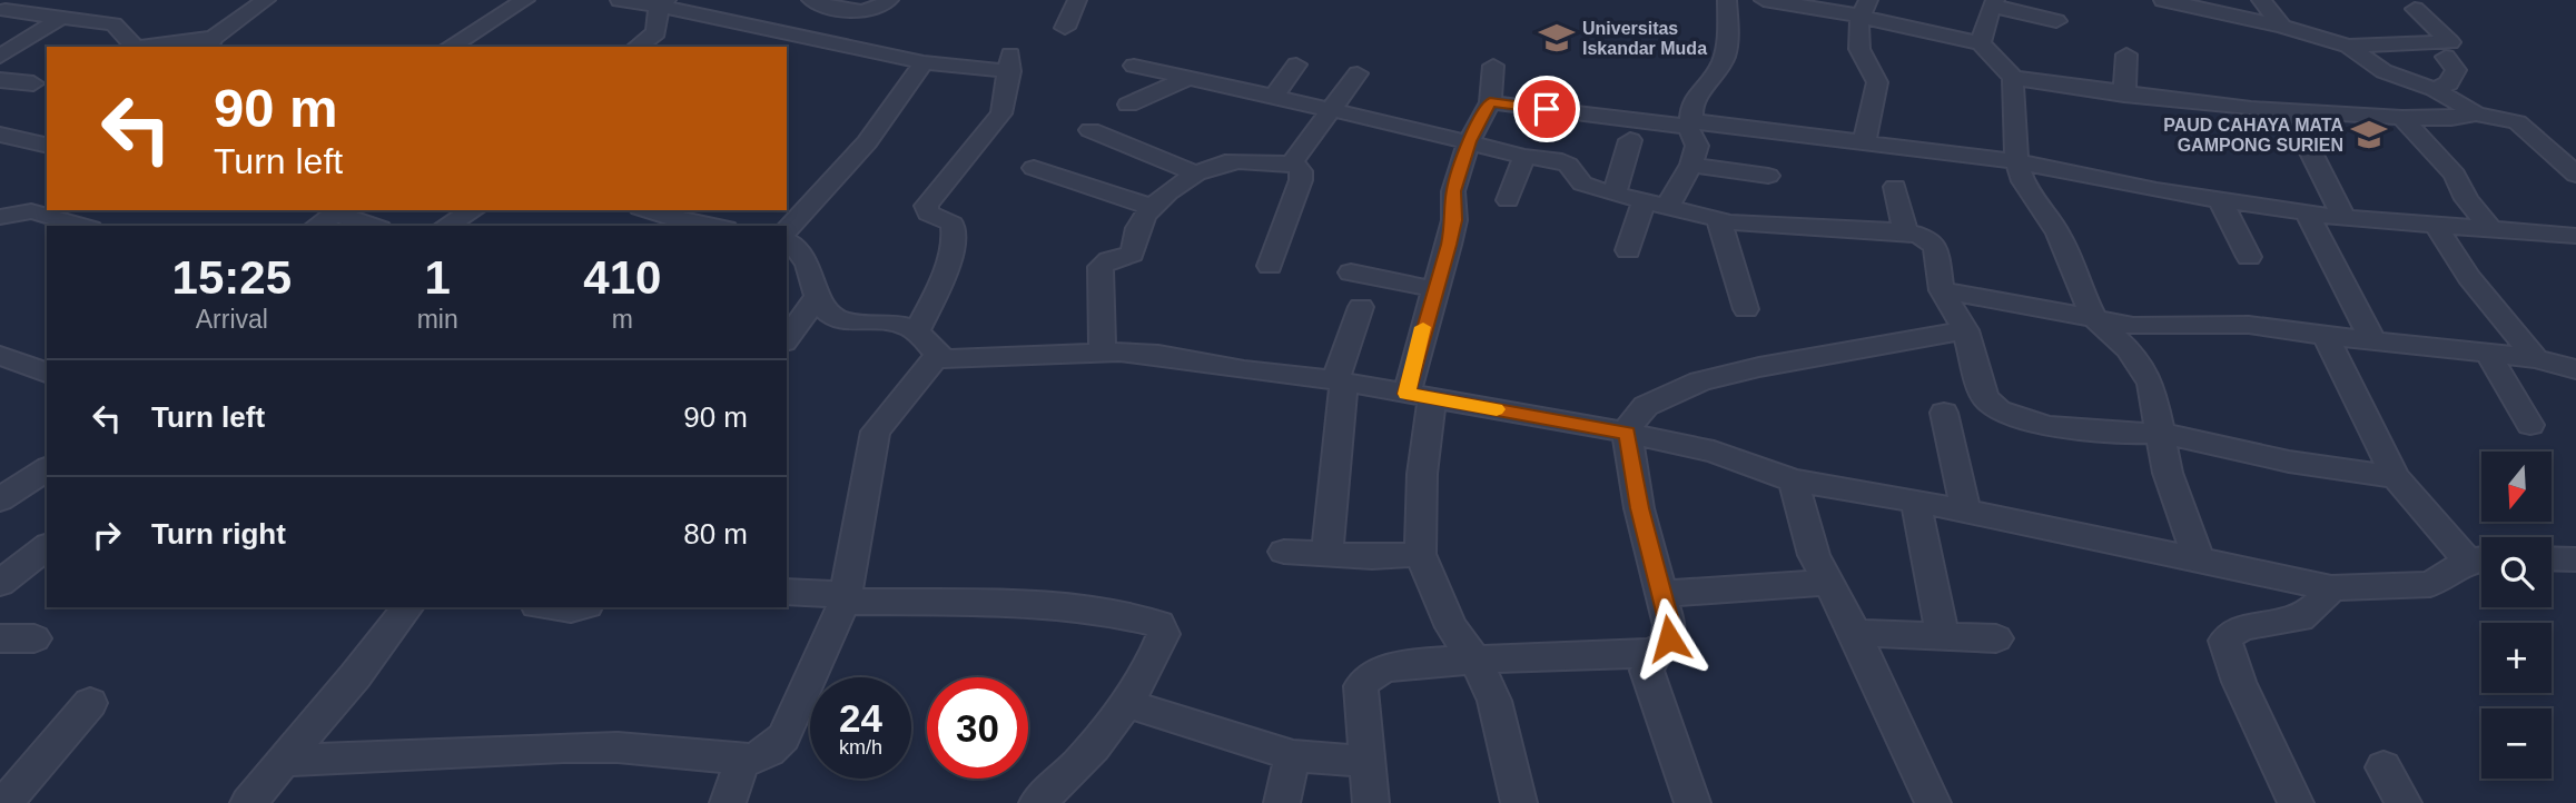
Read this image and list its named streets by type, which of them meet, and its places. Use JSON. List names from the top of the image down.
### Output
{
  "places": {
    "school or university": ["Universitas Iskandar Muda", "PAUD CAHAYA MATA GAMPONG SURIEN"]
  },
  "north": "bottom",
  "page": {
    "turn": ["90 m", "Turn left"],
    "eta": [
      "15:25",
      "Arrival",
      "1",
      "min",
      "410",
      "m"
    ],
    "list": [
      {
        "name": "Turn left",
        "value": "90 m"
      },
      {
        "name": "Turn right",
        "value": "80 m"
      }
    ],
    "map_buttons": ["+", "−"],
    "speed": "24 km/h",
    "limit": "30"
  }
}
